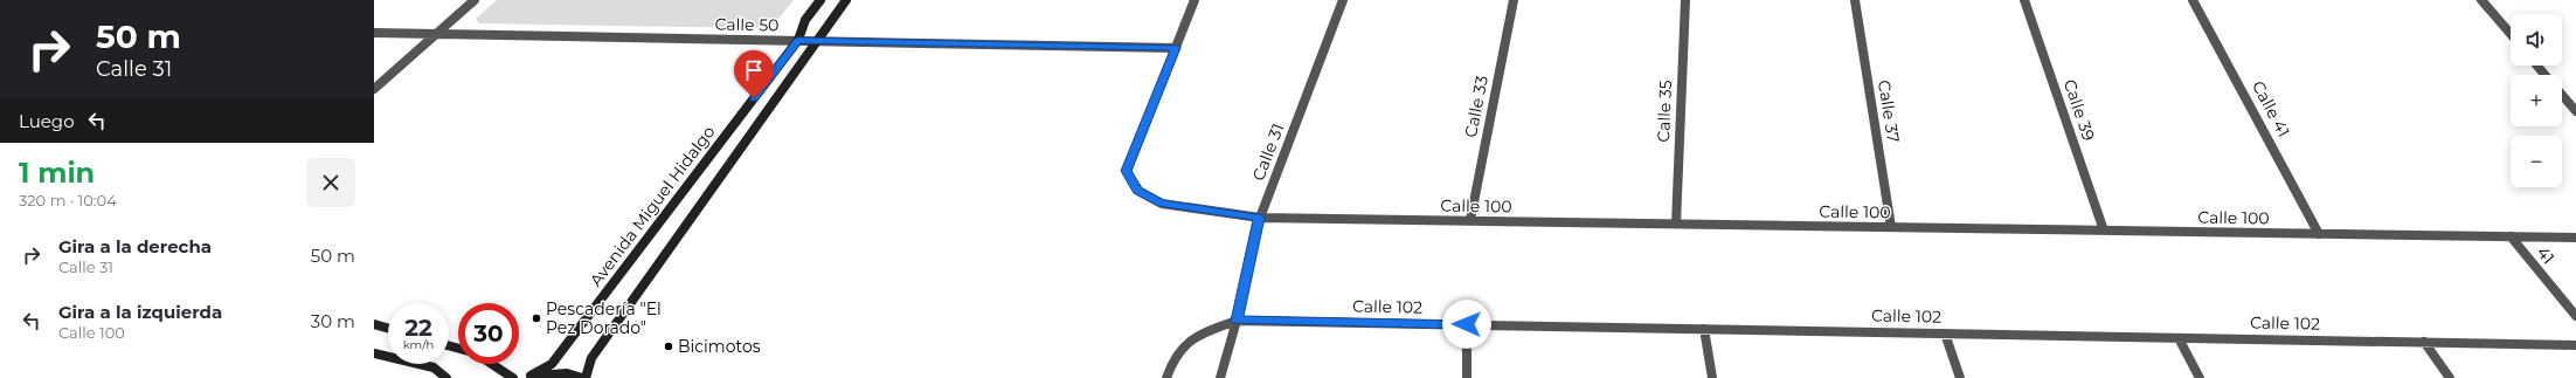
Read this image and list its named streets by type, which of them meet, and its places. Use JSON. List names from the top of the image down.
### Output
{
  "streets": {
    "street": [
      "Calle 50",
      "Calle 33",
      "Calle 41",
      "Calle 39",
      "Calle 35",
      "Calle 37",
      "Calle 31",
      "Avenida Miguel Hidalgo",
      "Calle 100",
      "41",
      "Calle 102"
    ]
  },
  "crossings": [
    ["Calle 50", "Avenida Miguel Hidalgo"],
    ["Calle 50", "Calle 100"],
    ["Calle 33", "Calle 100"],
    ["Calle 41", "Calle 100"],
    ["Calle 39", "Calle 100"],
    ["Calle 35", "Calle 100"],
    ["Calle 37", "Calle 100"],
    ["Calle 31", "Calle 100"],
    ["Calle 31", "Calle 102"],
    ["Calle 100", "41"]
  ],
  "places": ["Pescadería \"El Pez Dorado\"", "Bicimotos"],
  "page": {
    "turn": ["50 m", "Calle 31"],
    "map_buttons": ["+", "−"],
    "then": "Luego",
    "heading": ["1 min", "320 m · 10:04"],
    "list": [
      {
        "name": "Gira a la derecha",
        "note": "Calle 31",
        "value": "50 m"
      },
      {
        "name": "Gira a la izquierda",
        "note": "Calle 100",
        "value": "30 m"
      }
    ],
    "speed": "22 km/h",
    "limit": "30"
  }
}
